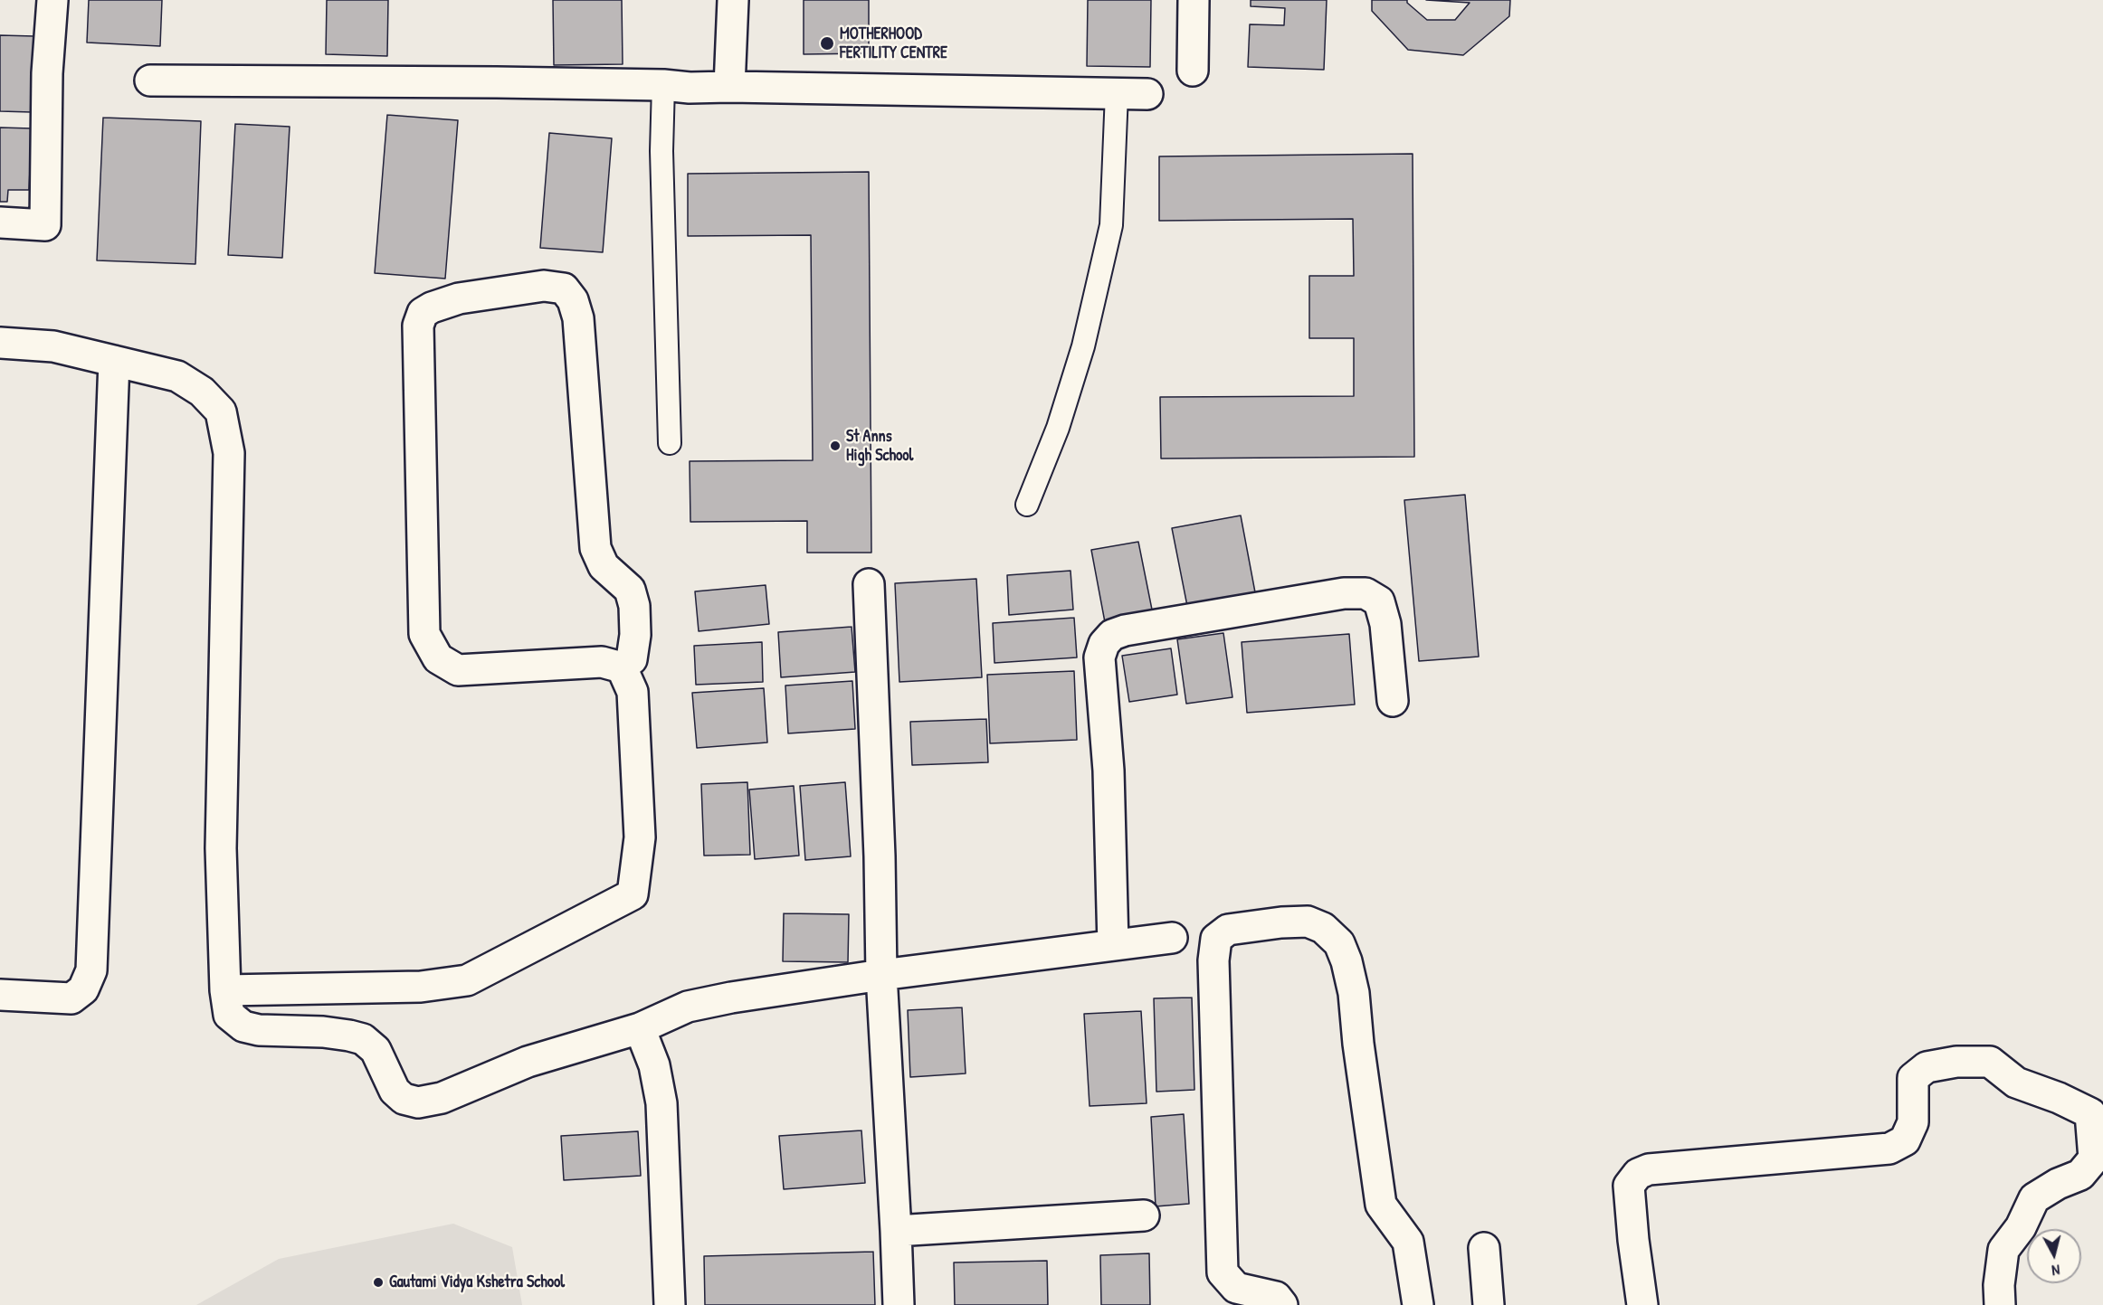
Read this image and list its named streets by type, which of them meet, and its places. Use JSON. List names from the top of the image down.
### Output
{
  "places": ["MOTHERHOOD FERTILITY CENTRE", "St Anns High School", "Gautami Vidya Kshetra School"],
  "north": "bottom"
}
